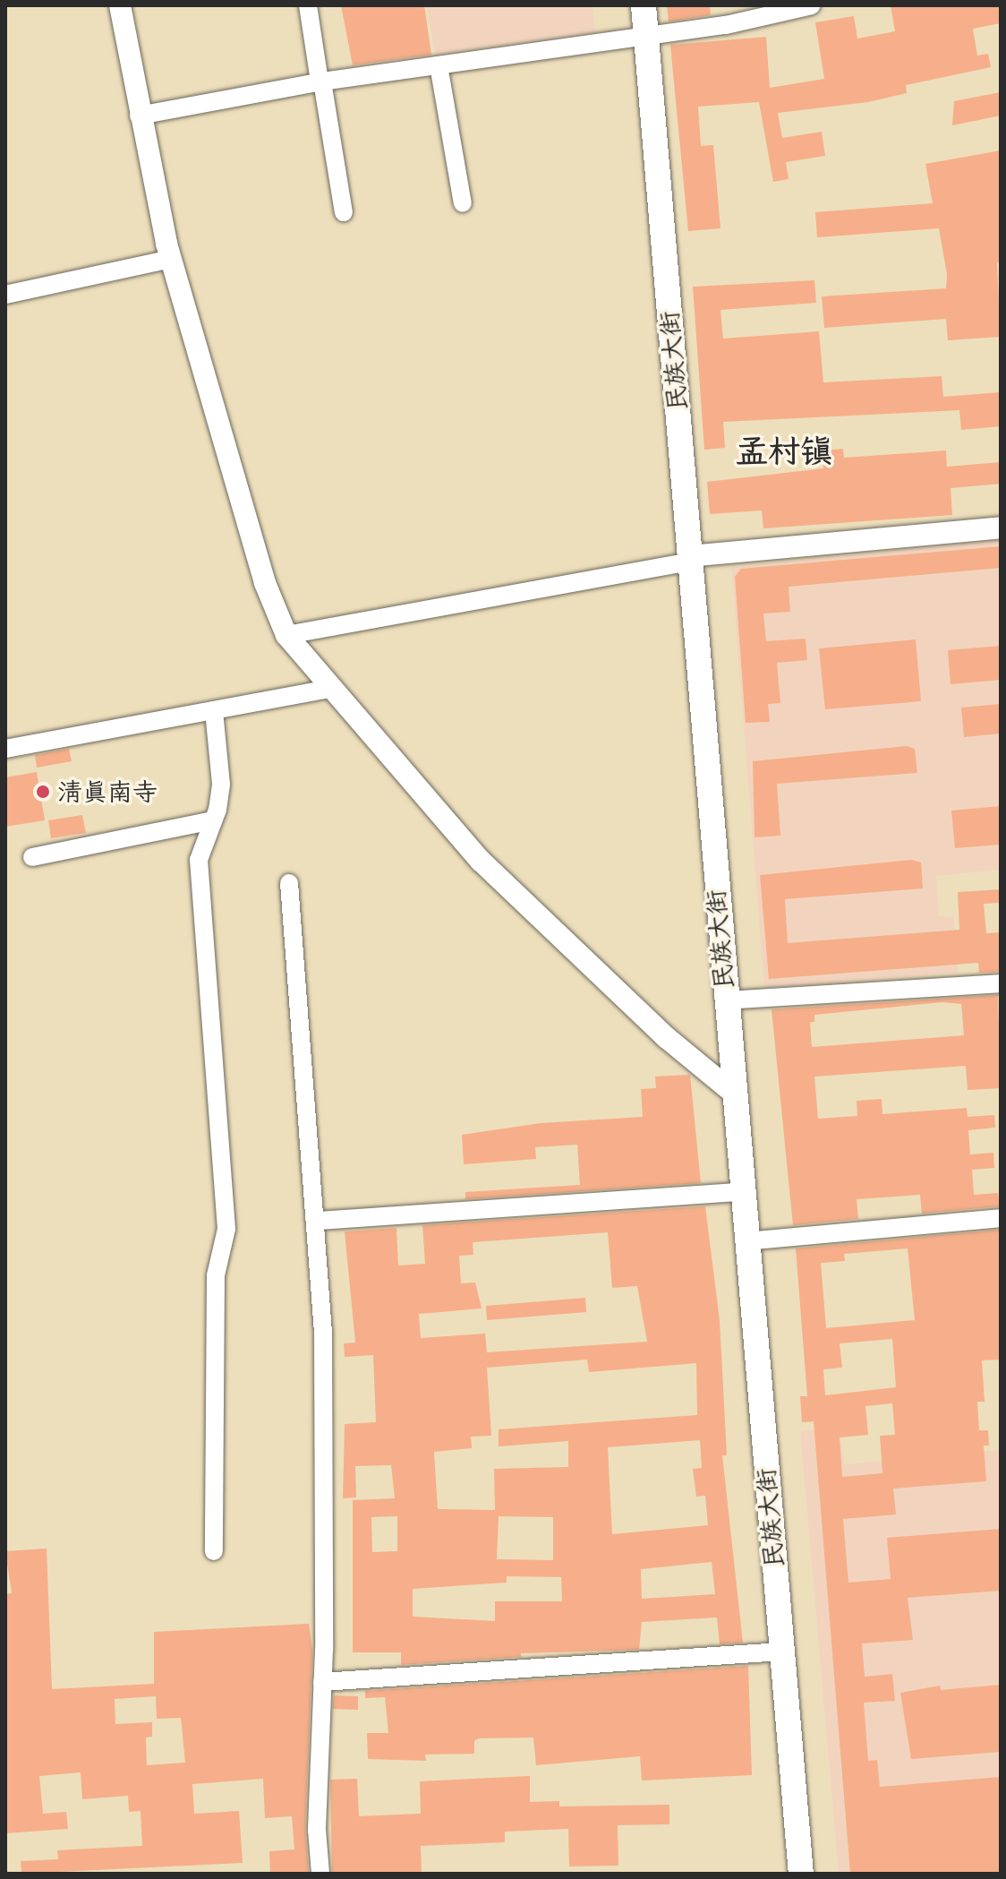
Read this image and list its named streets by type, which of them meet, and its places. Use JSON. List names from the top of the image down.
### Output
{
  "streets": {
    "main road": ["民族大街"]
  },
  "districts": ["孟村镇"],
  "places": ["清真南寺"]
}
